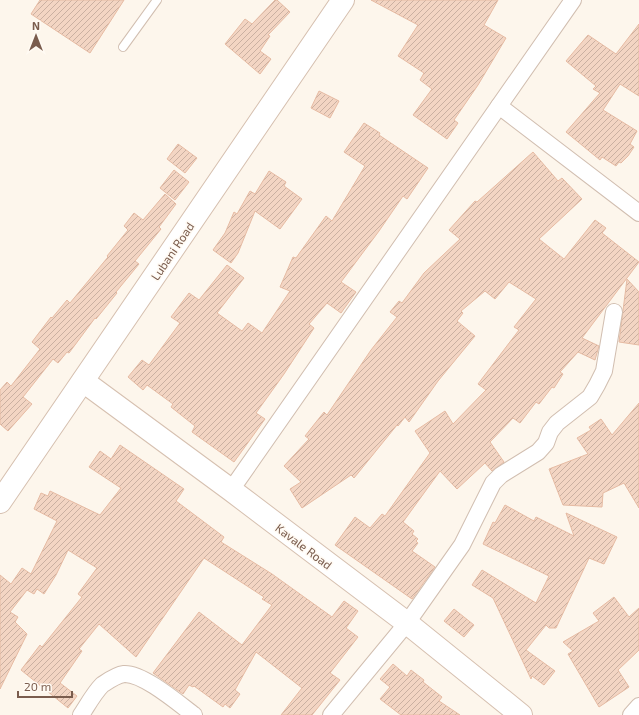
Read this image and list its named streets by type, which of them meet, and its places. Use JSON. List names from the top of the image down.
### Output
{
  "streets": {
    "street": ["Lubani Road", "Kavale Road"]
  },
  "crossings": [
    ["Lubani Road", "Kavale Road"]
  ],
  "scale_bar": "20 m",
  "north": "top"
}
